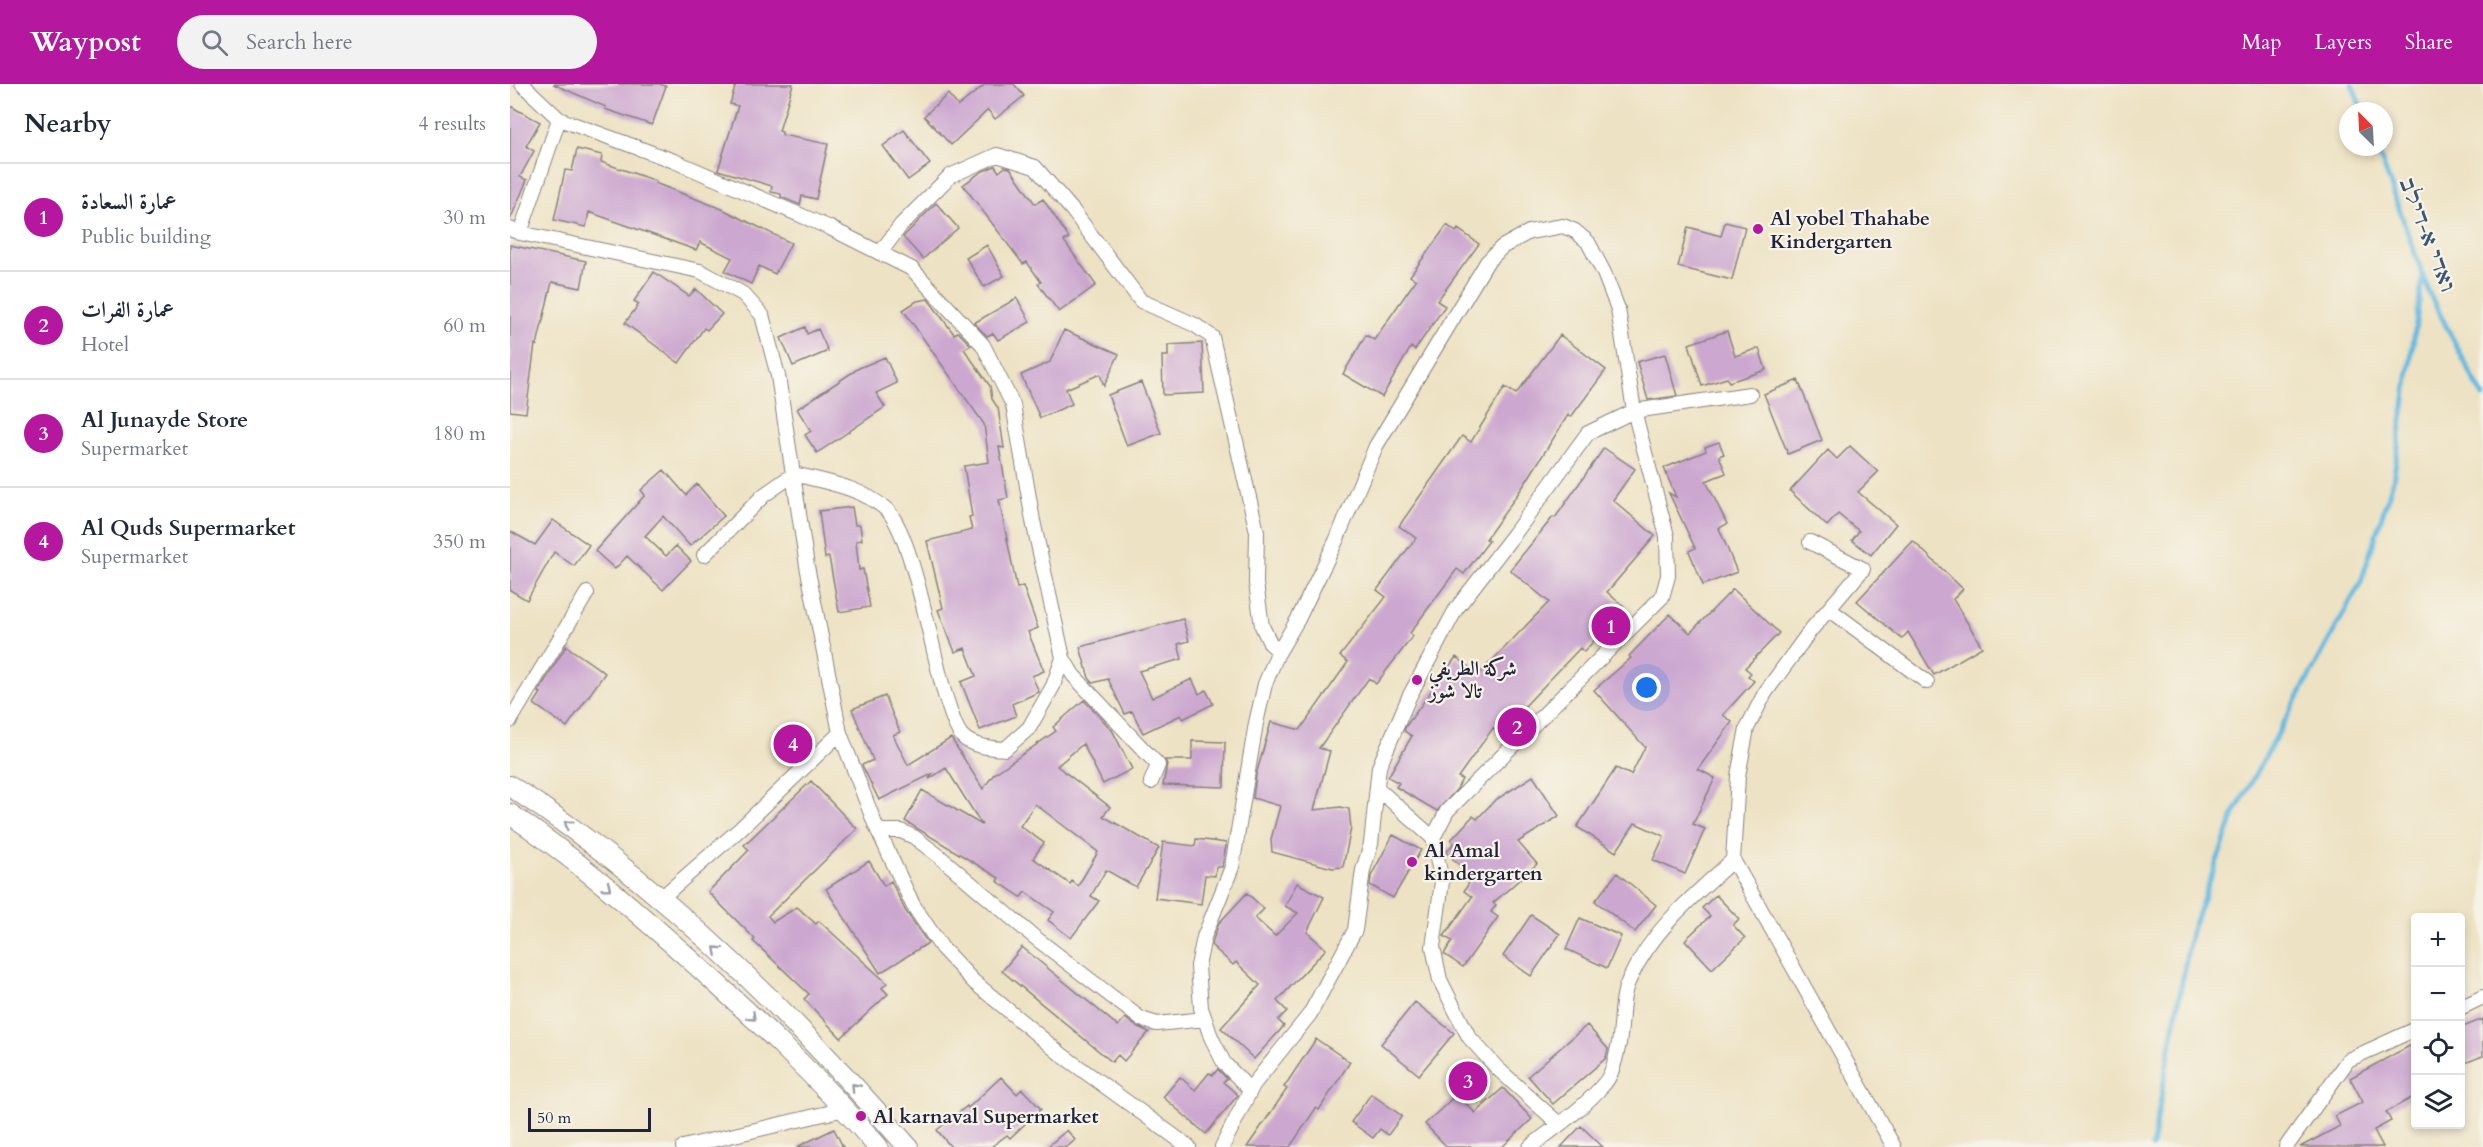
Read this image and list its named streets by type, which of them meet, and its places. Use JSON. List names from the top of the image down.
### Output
{
  "water": ["ואדי א-דילב"],
  "places": [
    "Al yobel Thahabe Kindergarten",
    "شركة الطريفي تالا شوز",
    "Al Amal kindergarten",
    "Al karnaval Supermarket"
  ],
  "scale_bar": "50 m",
  "north": "top left",
  "page": {
    "header": "Waypost",
    "search": "Search here",
    "nav": ["Map", "Layers", "Share"],
    "heading": ["Nearby", "4 results"],
    "list": [
      {
        "mark": "1",
        "name": "عمارة السعادة",
        "note": "Public building",
        "value": "30 m"
      },
      {
        "mark": "2",
        "name": "عمارة الفرات",
        "note": "Hotel",
        "value": "60 m"
      },
      {
        "mark": "3",
        "name": "Al Junayde Store",
        "note": "Supermarket",
        "value": "180 m"
      },
      {
        "mark": "4",
        "name": "Al Quds Supermarket",
        "note": "Supermarket",
        "value": "350 m"
      }
    ],
    "pins": [
      "1",
      "2",
      "4",
      "3"
    ],
    "map_buttons": ["+", "−"],
    "scale": "50 m"
  }
}
